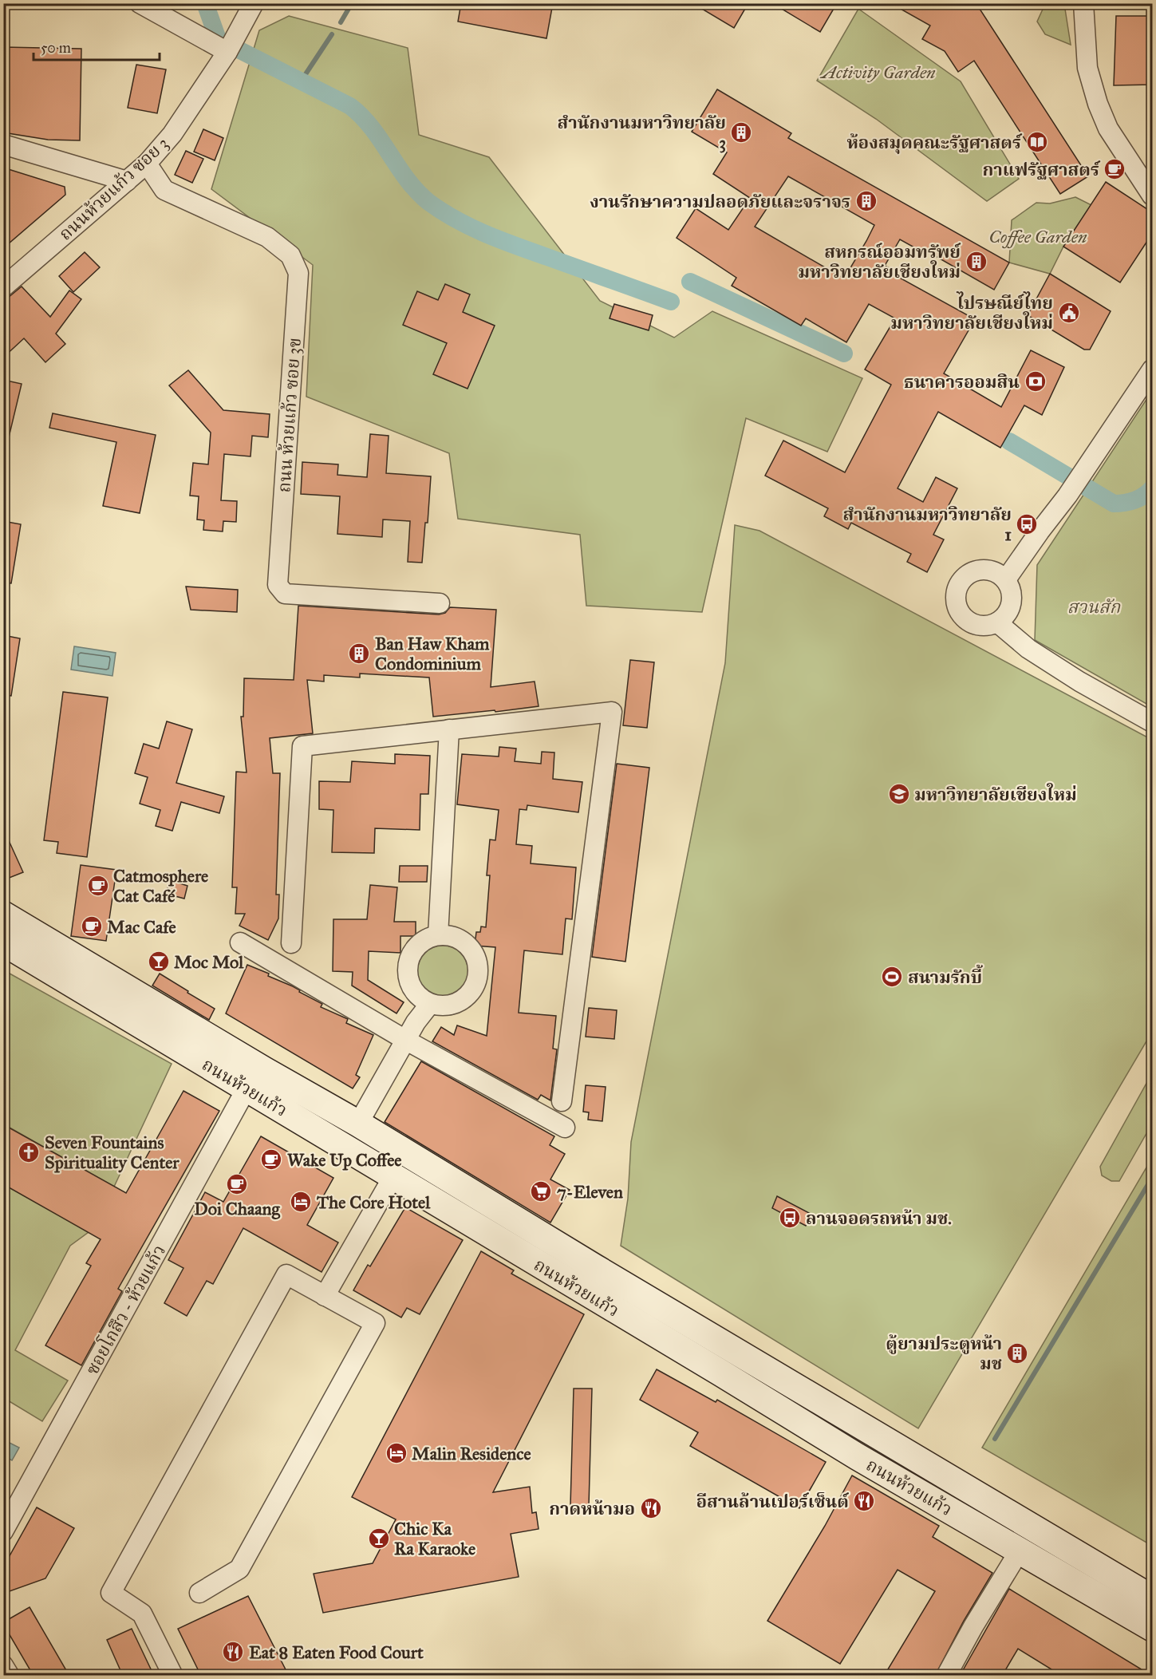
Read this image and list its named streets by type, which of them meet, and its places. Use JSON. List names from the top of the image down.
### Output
{
  "streets": {
    "main road": ["ถนนห้วยแก้ว"],
    "street": ["ถนนห้วยแก้ว ซอย 3", "ถนน ห้วยแก้ว ซอย 3ข", "ซอยโกสึว - ห้วยแก้ว"]
  },
  "crossings": [
    ["ถนนห้วยแก้ว ซอย 3", "ถนน ห้วยแก้ว ซอย 3ข"],
    ["ถนนห้วยแก้ว", "ซอยโกสึว - ห้วยแก้ว"]
  ],
  "parks": ["Activity Garden", "Coffee Garden", "สวนสัก"],
  "places": {
    "building": [
      "สำนักงานมหาวิทยาลัย 3",
      "งานรักษาความปลอดภัยและจราจร",
      "สหกรณ์ออมทรัพย์ มหาวิทยาลัยเชียงใหม่",
      "Ban Haw Kham Condominium",
      "ตู้ยามประตูหน้า มช"
    ],
    "library": ["ห้องสมุดคณะรัฐศาสตร์"],
    "cafe": [
      "กาแฟรัฐศาสตร์",
      "Catmosphere Cat Café",
      "Mac Cafe",
      "Wake Up Coffee",
      "Doi Chaang"
    ],
    "public building": ["ไปรษณีย์ไทย มหาวิทยาลัยเชียงใหม่"],
    "bank": ["ธนาคารออมสิน"],
    "bus stop": ["สํานักงานมหาวิทยาลัย 1", "ลานจอดรถหน้า มช."],
    "school or university": ["มหาวิทยาลัยเชียงใหม่"],
    "bar": ["Moc Mol", "Chic Ka Ra Karaoke"],
    "sports": ["สนามรักบี้"],
    "church": ["Seven Fountains Spirituality Center"],
    "supermarket": ["7-Eleven"],
    "hotel": ["The Core Hotel", "Malin Residence"],
    "restaurant": ["อีสานล้านเปอร์เซ็นต์", "กาดหน้ามอ", "Eat 8 Eaten Food Court"]
  },
  "scale_bar": "50 m"
}
